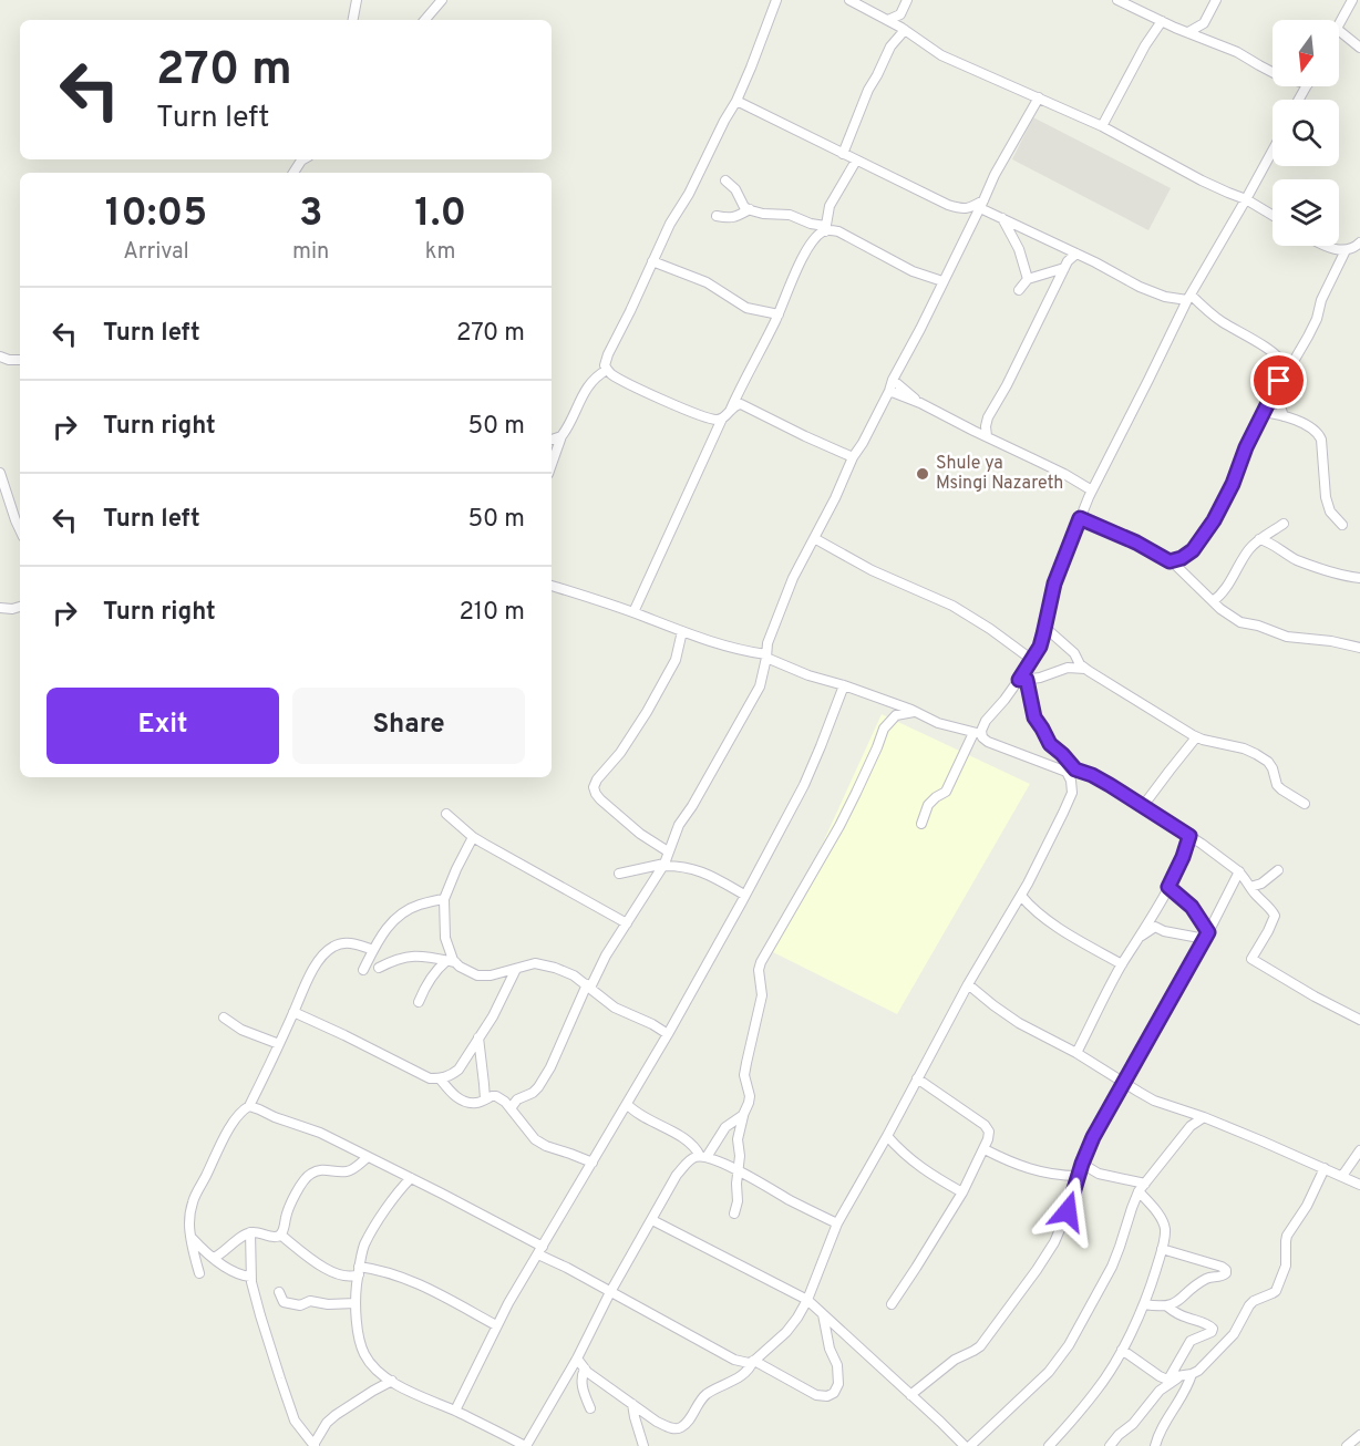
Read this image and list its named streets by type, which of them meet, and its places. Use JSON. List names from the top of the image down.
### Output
{
  "places": ["Shule ya Msingi Nazareth"],
  "north": "bottom",
  "page": {
    "turn": ["270 m", "Turn left"],
    "eta": [
      "10:05",
      "Arrival",
      "3",
      "min",
      "1.0",
      "km"
    ],
    "list": [
      {
        "name": "Turn left",
        "value": "270 m"
      },
      {
        "name": "Turn right",
        "value": "50 m"
      },
      {
        "name": "Turn left",
        "value": "50 m"
      },
      {
        "name": "Turn right",
        "value": "210 m"
      }
    ],
    "buttons": ["Exit", "Share"]
  }
}
